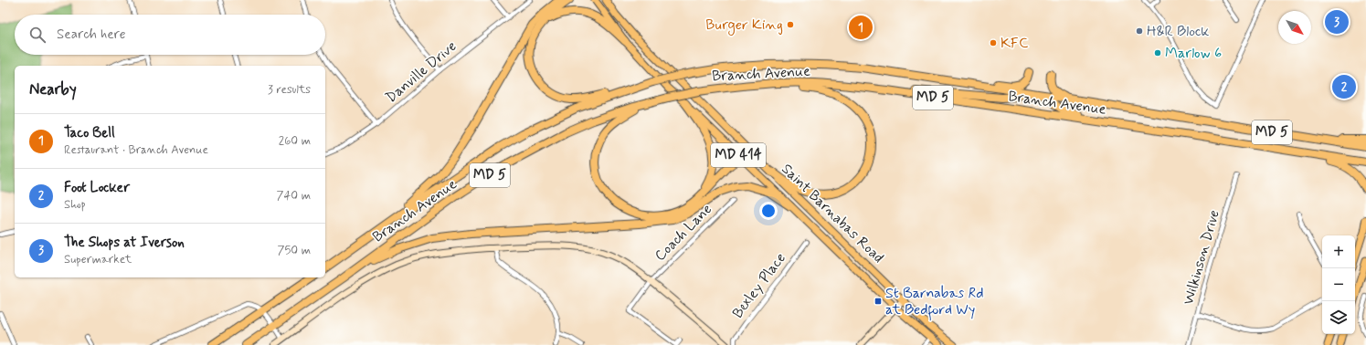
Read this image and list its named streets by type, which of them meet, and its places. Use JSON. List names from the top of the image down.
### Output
{
  "streets": {
    "highway": ["Branch Avenue", "MD 5"],
    "main road": ["MD 414", "Saint Barnabas Road"],
    "street": [
      "Danville Drive",
      "Coach Lane",
      "Wilkinson Drive",
      "Bexley Place"
    ]
  },
  "places": {
    "other": [
      "Burger King",
      "H&R Block",
      "KFC",
      "Marlow 6"
    ],
    "transit": ["St Barnabas Rd at Bedford Wy"]
  },
  "north": "bottom right",
  "page": {
    "pins": ["3", "1", "2"],
    "search": "Search here",
    "heading": ["Nearby", "3 results"],
    "list": [
      {
        "mark": "1",
        "name": "Taco Bell",
        "note": "Restaurant · Branch Avenue",
        "value": "260 m"
      },
      {
        "mark": "2",
        "name": "Foot Locker",
        "note": "Shop",
        "value": "740 m"
      },
      {
        "mark": "3",
        "name": "The Shops at Iverson",
        "note": "Supermarket",
        "value": "750 m"
      }
    ],
    "map_buttons": ["+", "−"]
  }
}
